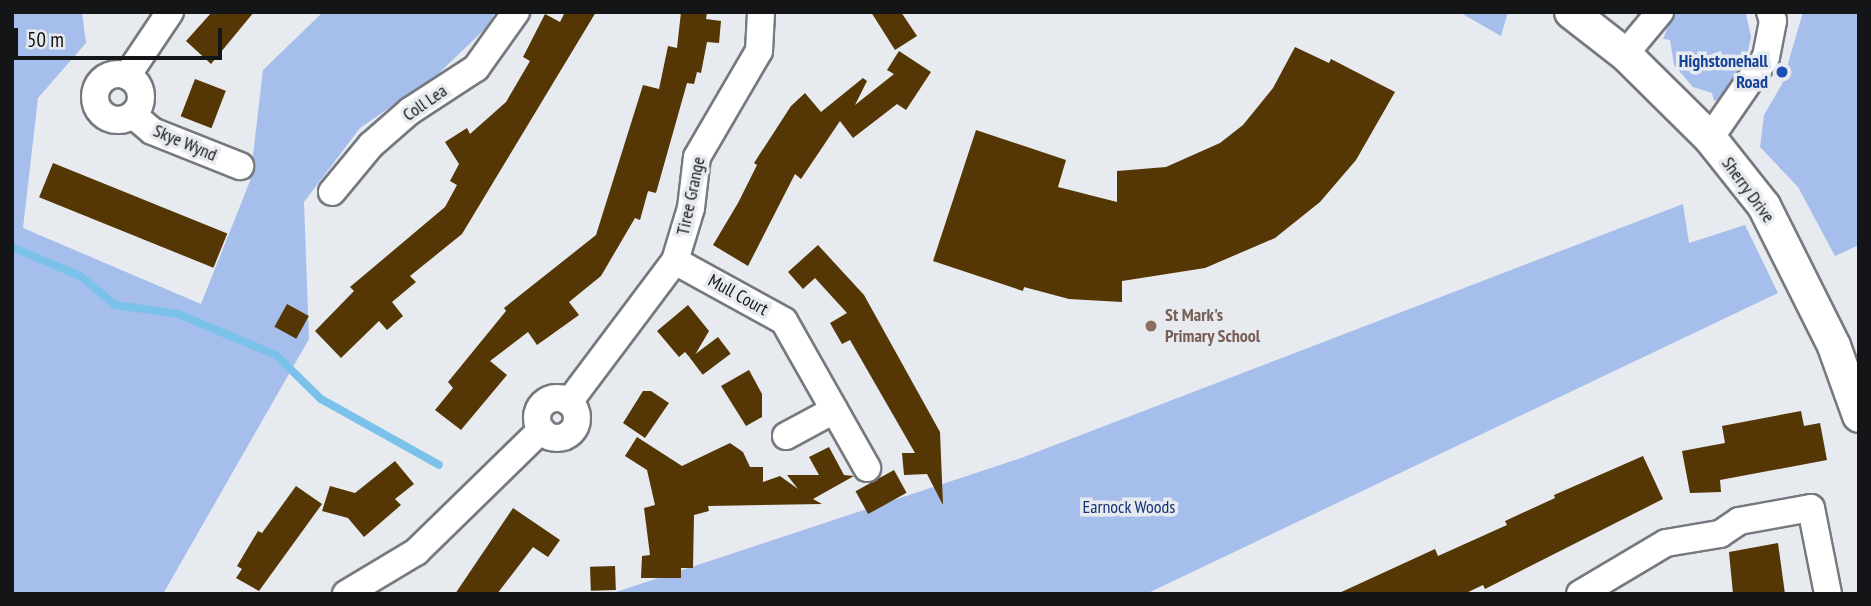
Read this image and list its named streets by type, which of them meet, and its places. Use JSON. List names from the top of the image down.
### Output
{
  "streets": {
    "street": [
      "Coll Lea",
      "Skye Wynd",
      "Sherry Drive",
      "Tiree Grange",
      "Mull Court"
    ]
  },
  "crossings": [
    ["Tiree Grange", "Mull Court"]
  ],
  "parks": ["Earnock Woods"],
  "places": ["Highstonehall Road", "St Mark's Primary School"],
  "scale_bar": "50 m"
}
